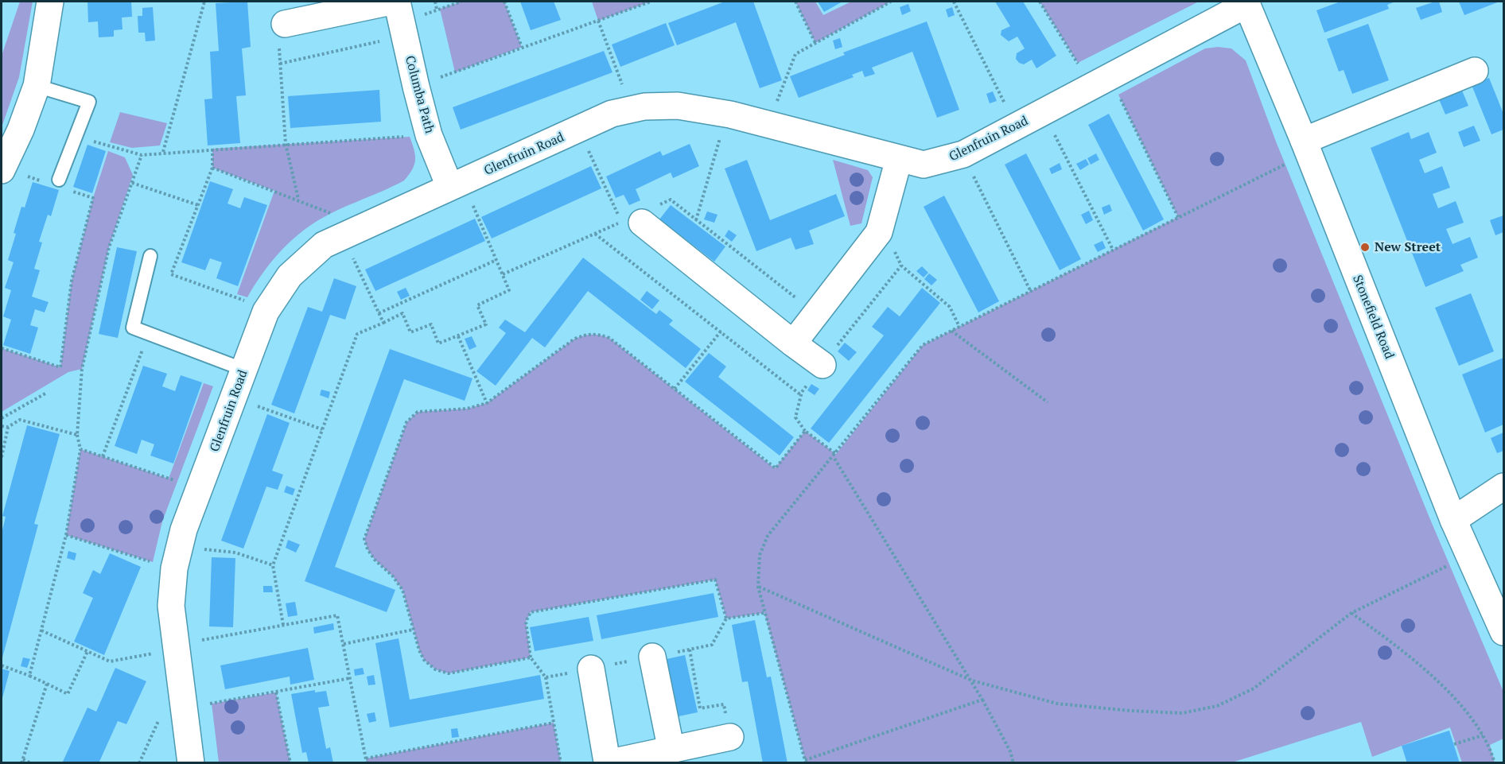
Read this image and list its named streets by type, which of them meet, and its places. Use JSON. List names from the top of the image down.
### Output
{
  "streets": {
    "street": ["Columba Path", "Glenfruin Road", "Stonefield Road"]
  },
  "crossings": [
    ["Columba Path", "Glenfruin Road"],
    ["Glenfruin Road", "Stonefield Road"]
  ],
  "places": ["New Street"]
}
